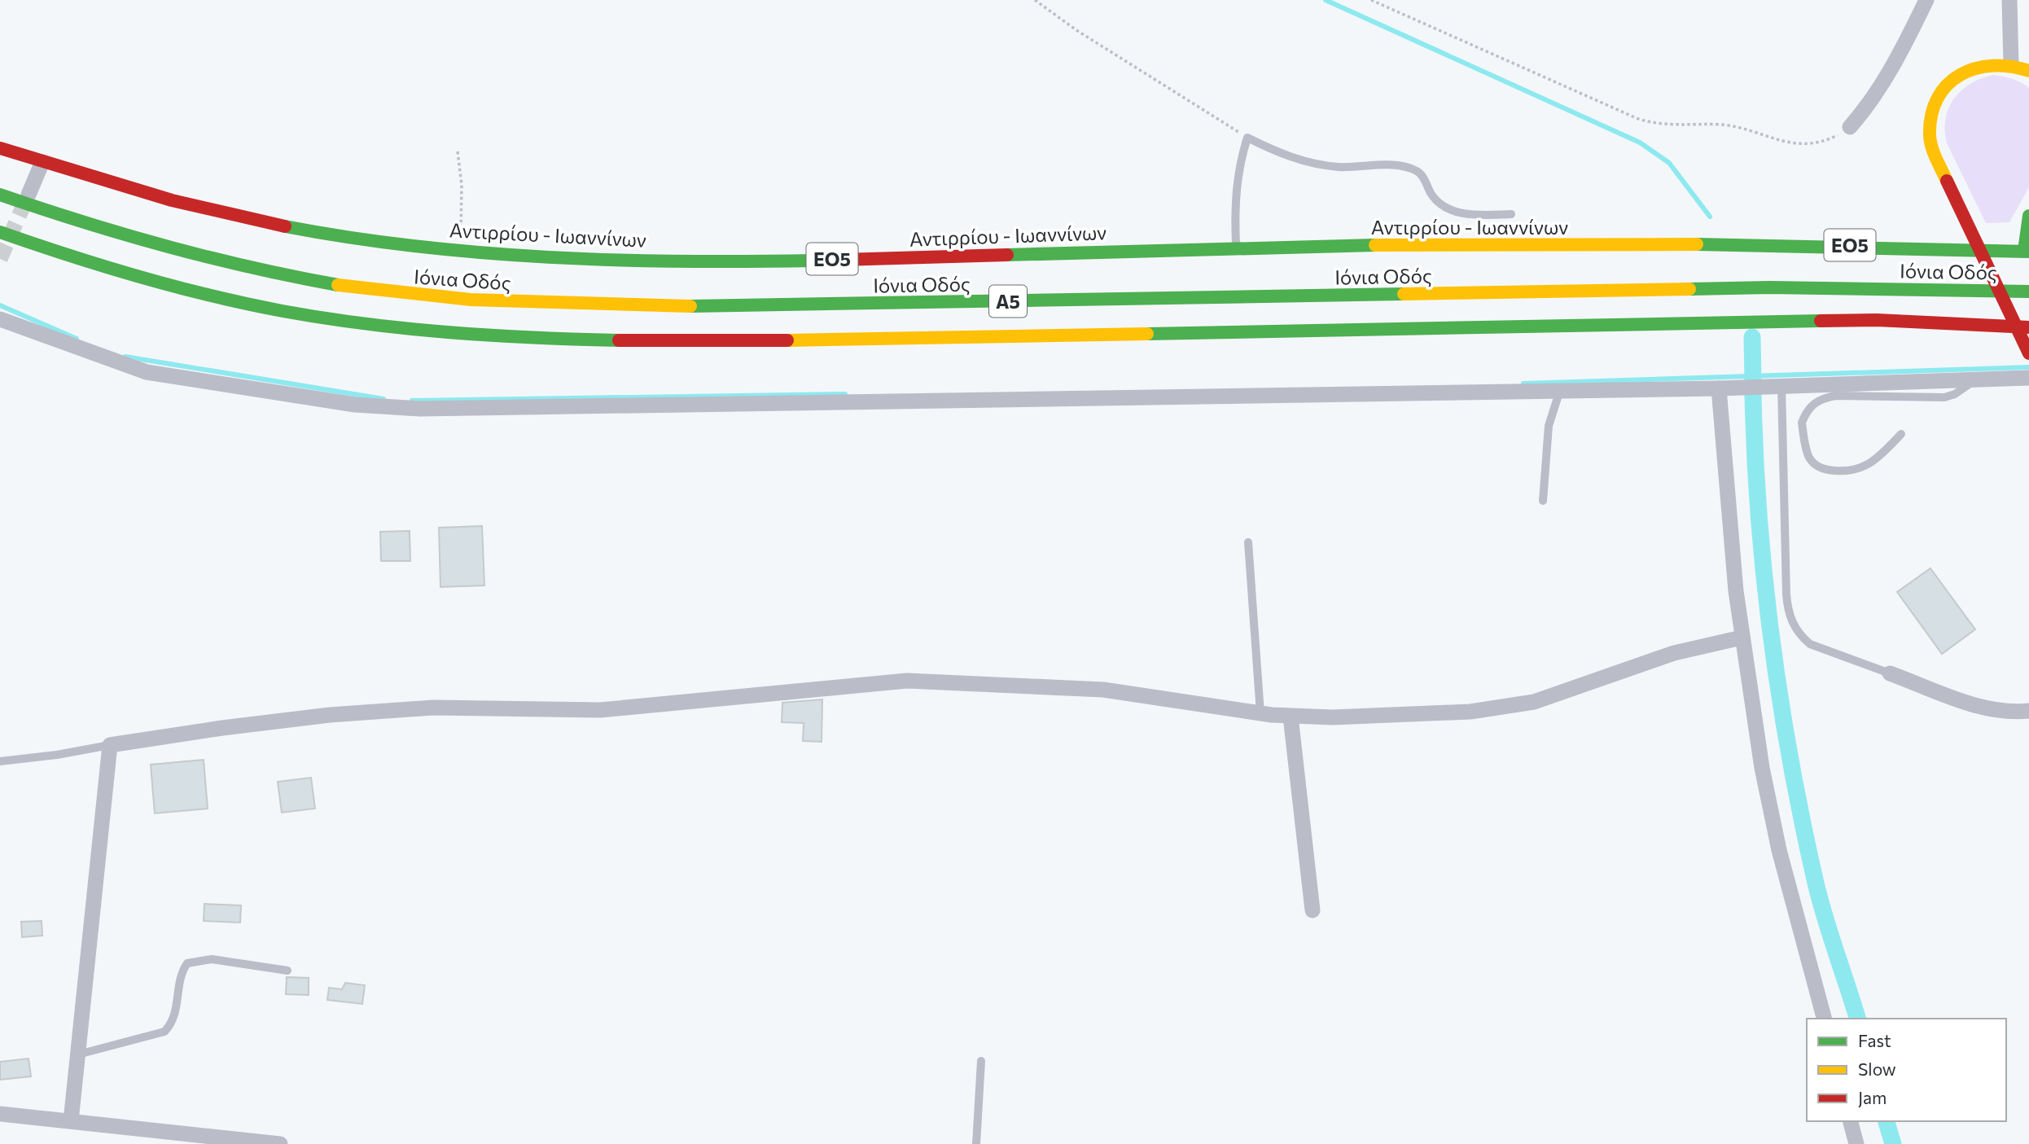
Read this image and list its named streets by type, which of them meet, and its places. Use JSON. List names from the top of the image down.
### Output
{
  "streets": {
    "main road": [
      "Αντιρρίου - Ιωαννίνων",
      "ΕΟ5",
      "Ιόνια Οδός",
      "Α5"
    ]
  },
  "legend": ["Fast", "Slow", "Jam"]
}
